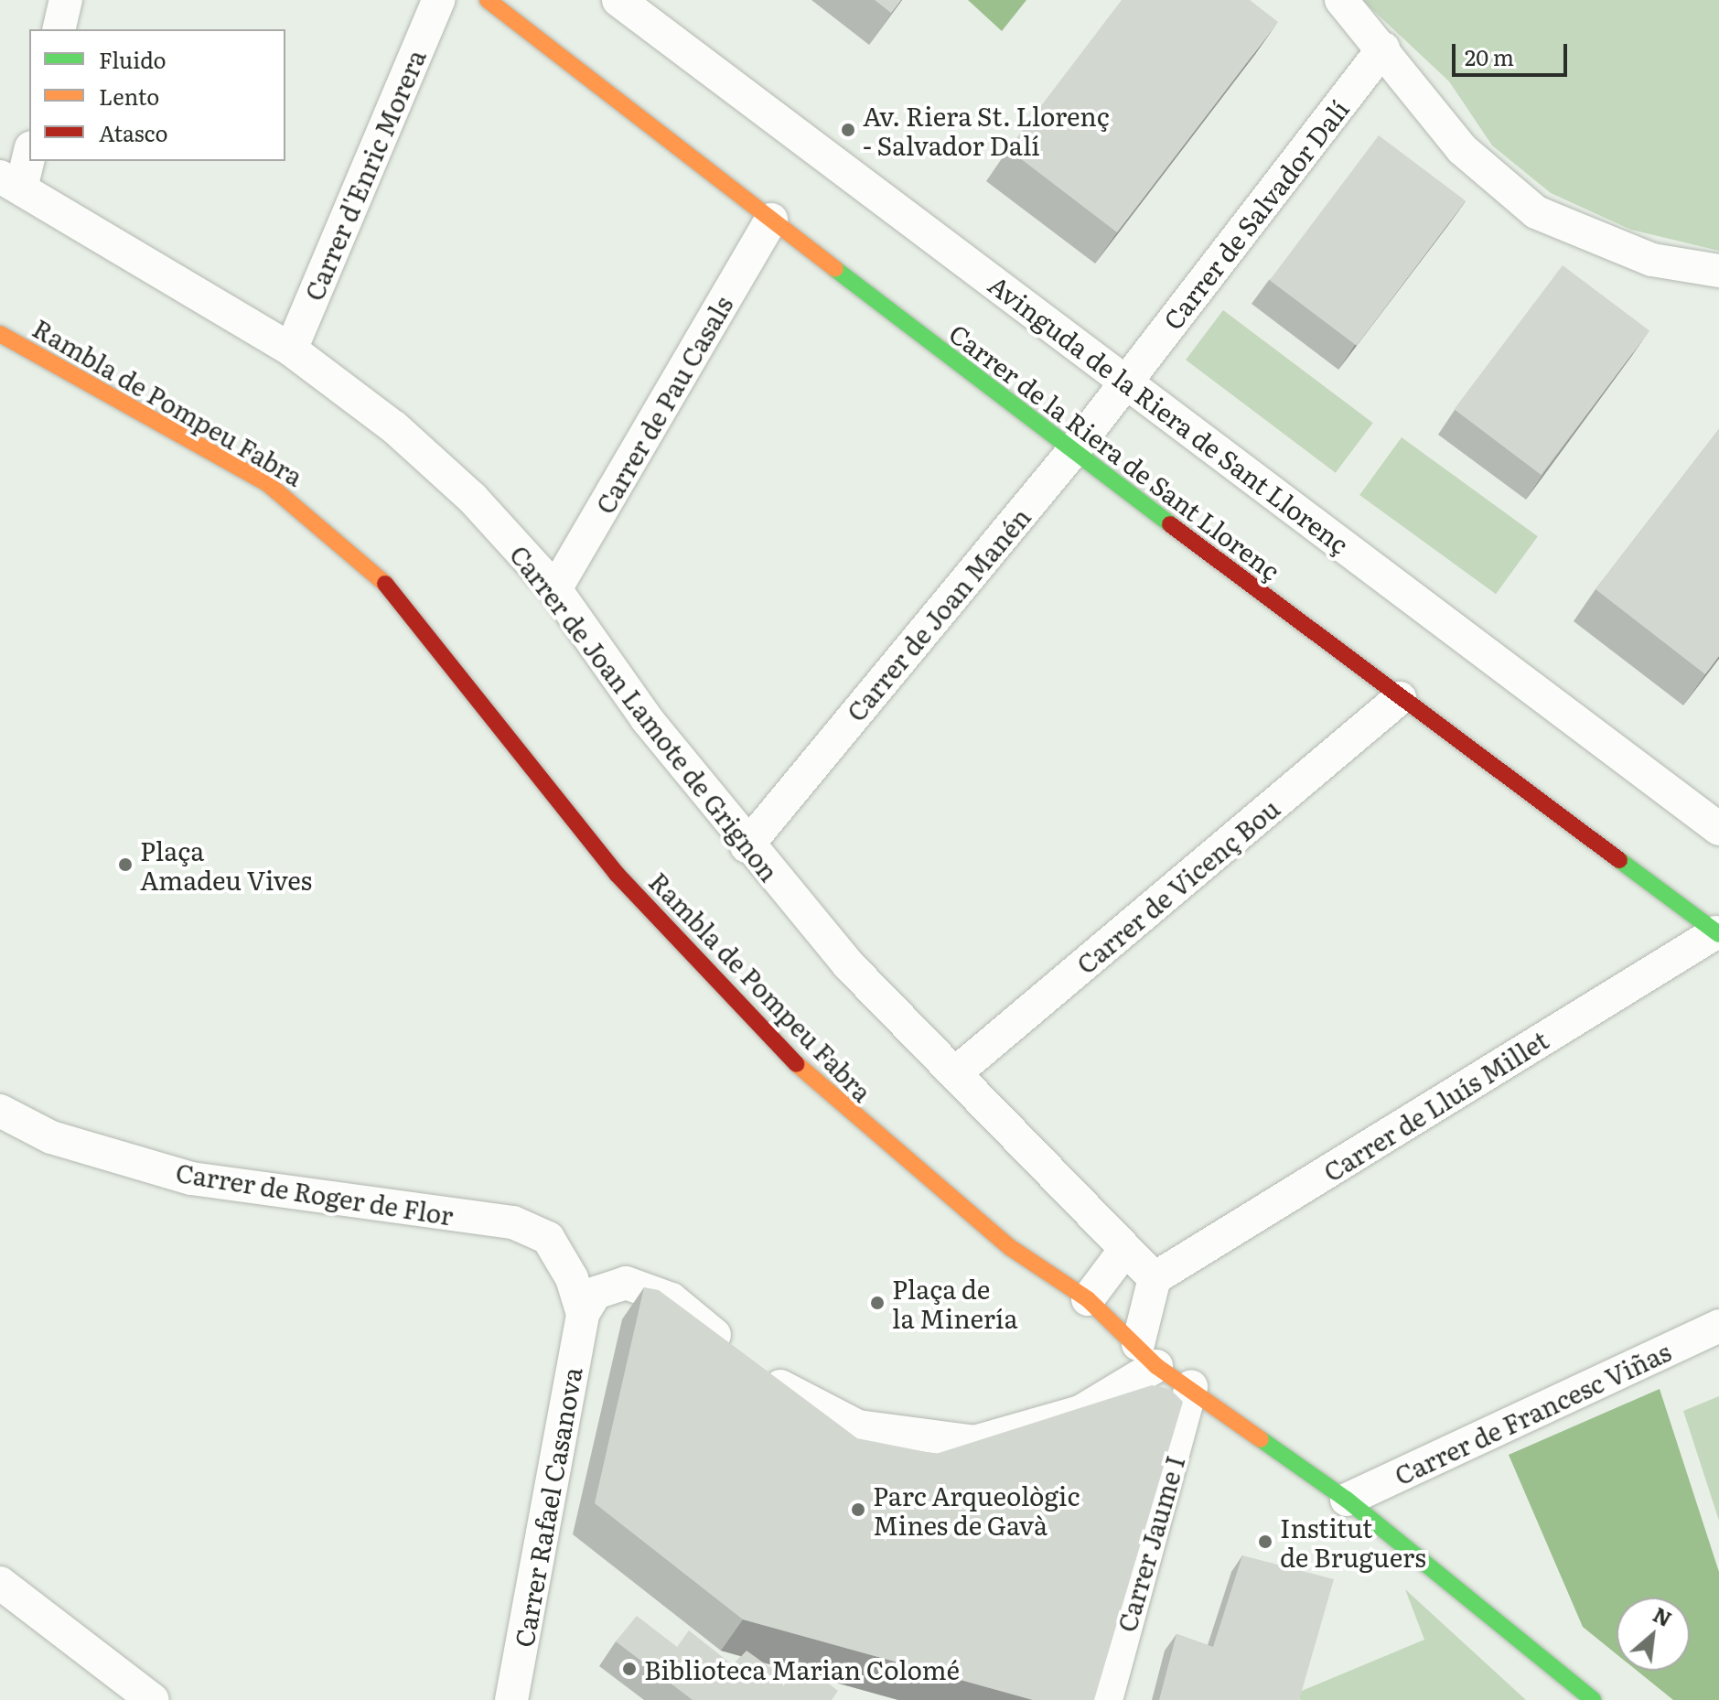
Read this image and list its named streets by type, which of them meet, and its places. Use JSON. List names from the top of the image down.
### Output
{
  "streets": {
    "street": [
      "Carrer d'Enric Morera",
      "Carrer de Salvador Dalí",
      "Rambla de Pompeu Fabra",
      "Carrer de Pau Casals",
      "Avinguda de la Riera de Sant Llorenç",
      "Carrer de la Riera de Sant Llorenç",
      "Carrer de Joan Manén",
      "Carrer de Joan Lamote de Grignon",
      "Carrer de Vicenç Bou",
      "Carrer de Lluís Millet",
      "Carrer de Roger de Flor",
      "Carrer de Francesc Viñas",
      "Carrer Rafael Casanova",
      "Carrer Jaume I"
    ]
  },
  "crossings": [
    ["Carrer d'Enric Morera", "Carrer de Joan Lamote de Grignon"],
    ["Carrer de Salvador Dalí", "Avinguda de la Riera de Sant Llorenç"],
    ["Carrer de Salvador Dalí", "Carrer de Joan Manén"],
    ["Rambla de Pompeu Fabra", "Carrer de Francesc Viñas"],
    ["Rambla de Pompeu Fabra", "Carrer Jaume I"],
    ["Carrer de Pau Casals", "Carrer de la Riera de Sant Llorenç"],
    ["Carrer de Pau Casals", "Carrer de Joan Lamote de Grignon"],
    ["Avinguda de la Riera de Sant Llorenç", "Carrer de Joan Manén"],
    ["Carrer de la Riera de Sant Llorenç", "Carrer de Joan Manén"],
    ["Carrer de la Riera de Sant Llorenç", "Carrer de Vicenç Bou"],
    ["Carrer de la Riera de Sant Llorenç", "Carrer de Lluís Millet"],
    ["Carrer de Joan Manén", "Carrer de Joan Lamote de Grignon"],
    ["Carrer de Joan Lamote de Grignon", "Carrer de Vicenç Bou"],
    ["Carrer de Joan Lamote de Grignon", "Carrer de Lluís Millet"],
    ["Carrer de Roger de Flor", "Carrer Rafael Casanova"]
  ],
  "places": [
    "Av. Riera St. Llorenç - Salvador Dalí",
    "Plaça Amadeu Vives",
    "Plaça de la Minería",
    "Parc Arqueològic Mines de Gavà",
    "Institut de Bruguers",
    "Biblioteca Marian Colomé"
  ],
  "legend": ["Fluido", "Lento", "Atasco"],
  "scale_bar": "20 m",
  "north": "top right"
}
